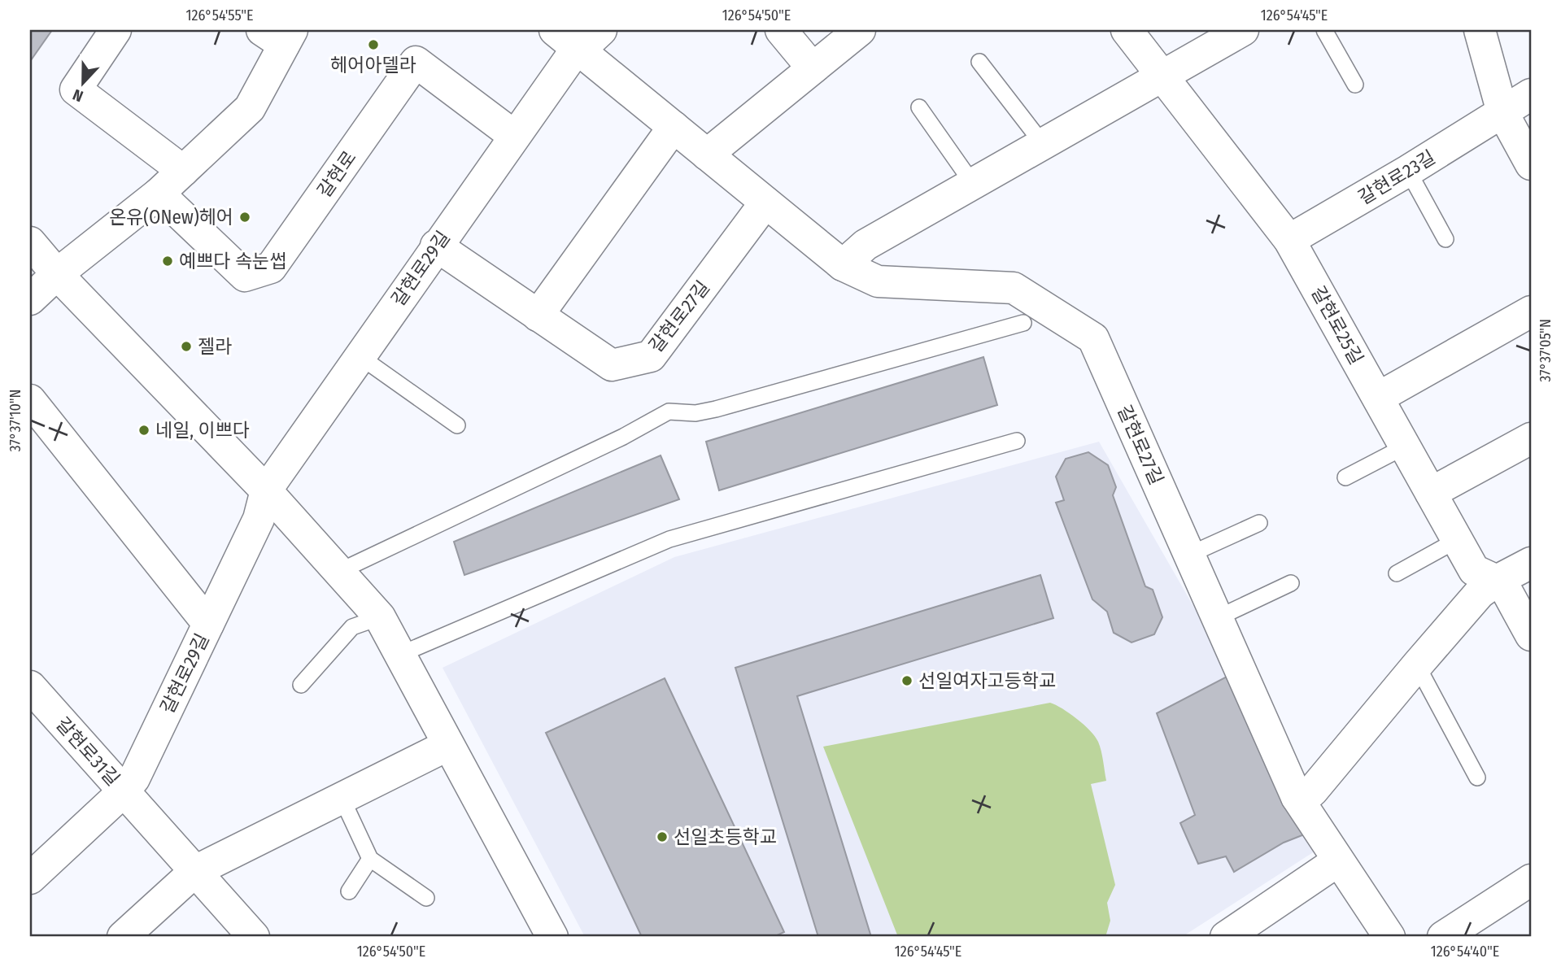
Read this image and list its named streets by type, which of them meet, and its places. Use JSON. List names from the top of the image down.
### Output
{
  "streets": {
    "street": [
      "갈현로",
      "갈현로23길",
      "갈현로29길",
      "갈현로27길",
      "갈현로25길",
      "갈현로31길"
    ]
  },
  "crossings": [
    ["갈현로", "갈현로29길"],
    ["갈현로23길", "갈현로25길"],
    ["갈현로29길", "갈현로27길"],
    ["갈현로29길", "갈현로31길"]
  ],
  "places": [
    "헤어아델라",
    "온유(ONew)헤어",
    "예쁘다 속눈썹",
    "젤라",
    "네일, 이쁘다",
    "선일여자고등학교",
    "선일초등학교"
  ],
  "north": "bottom",
  "coordinates": [
    "126°54'55\"E",
    "126°54'50\"E",
    "126°54'45\"E",
    "37°37'05\"N",
    "37°37'10\"N",
    "126°54'40\"E"
  ]
}
